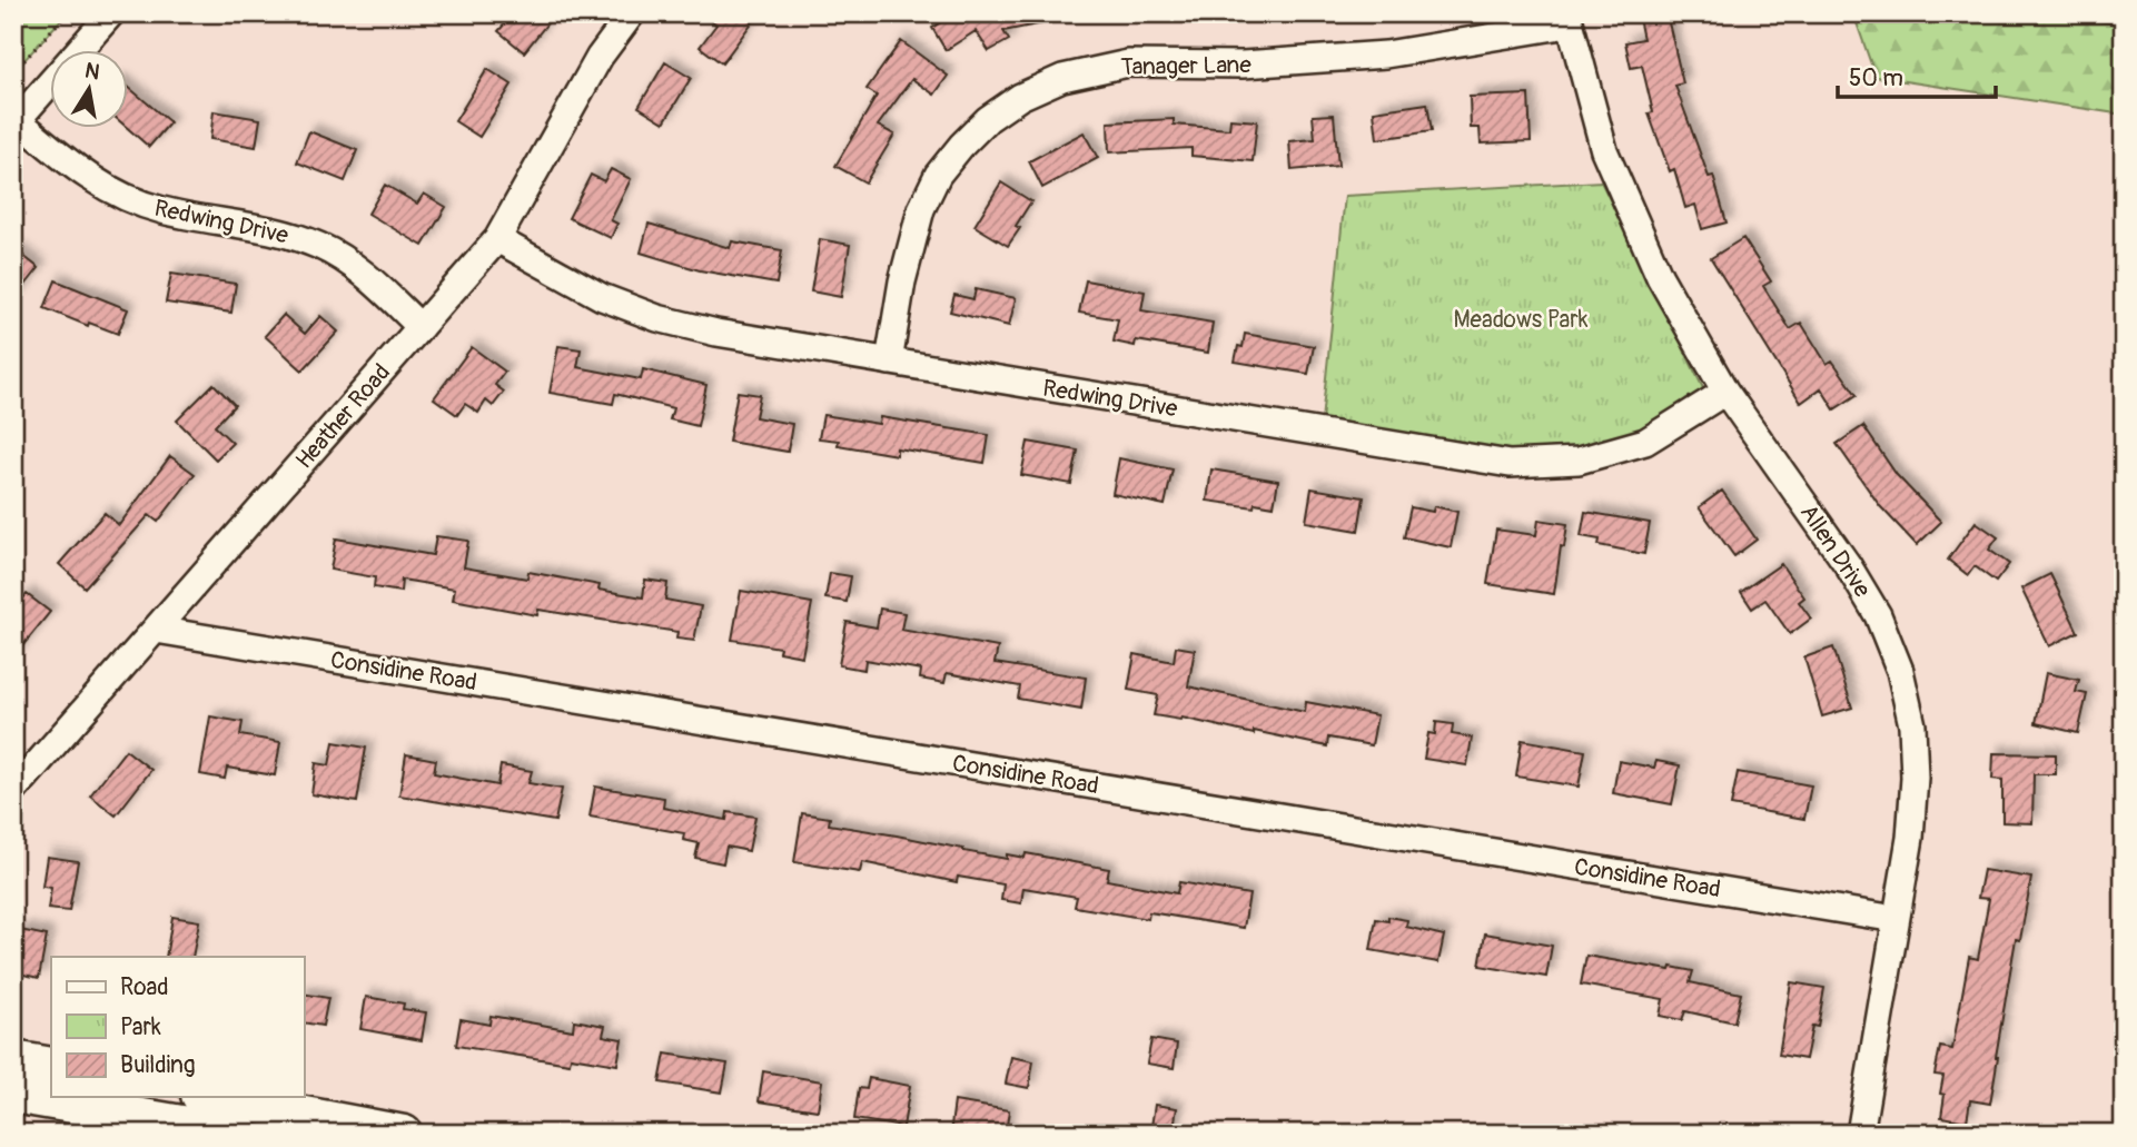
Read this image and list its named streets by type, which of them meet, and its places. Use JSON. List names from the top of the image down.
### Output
{
  "streets": {
    "street": [
      "Tanager Lane",
      "Redwing Drive",
      "Heather Road",
      "Allen Drive",
      "Considine Road"
    ]
  },
  "crossings": [
    ["Tanager Lane", "Redwing Drive"],
    ["Tanager Lane", "Allen Drive"],
    ["Redwing Drive", "Heather Road"],
    ["Redwing Drive", "Allen Drive"],
    ["Heather Road", "Considine Road"],
    ["Allen Drive", "Considine Road"]
  ],
  "parks": ["Meadows Park"],
  "legend": ["Road", "Park", "Building"],
  "scale_bar": "50 m",
  "north": "top"
}
